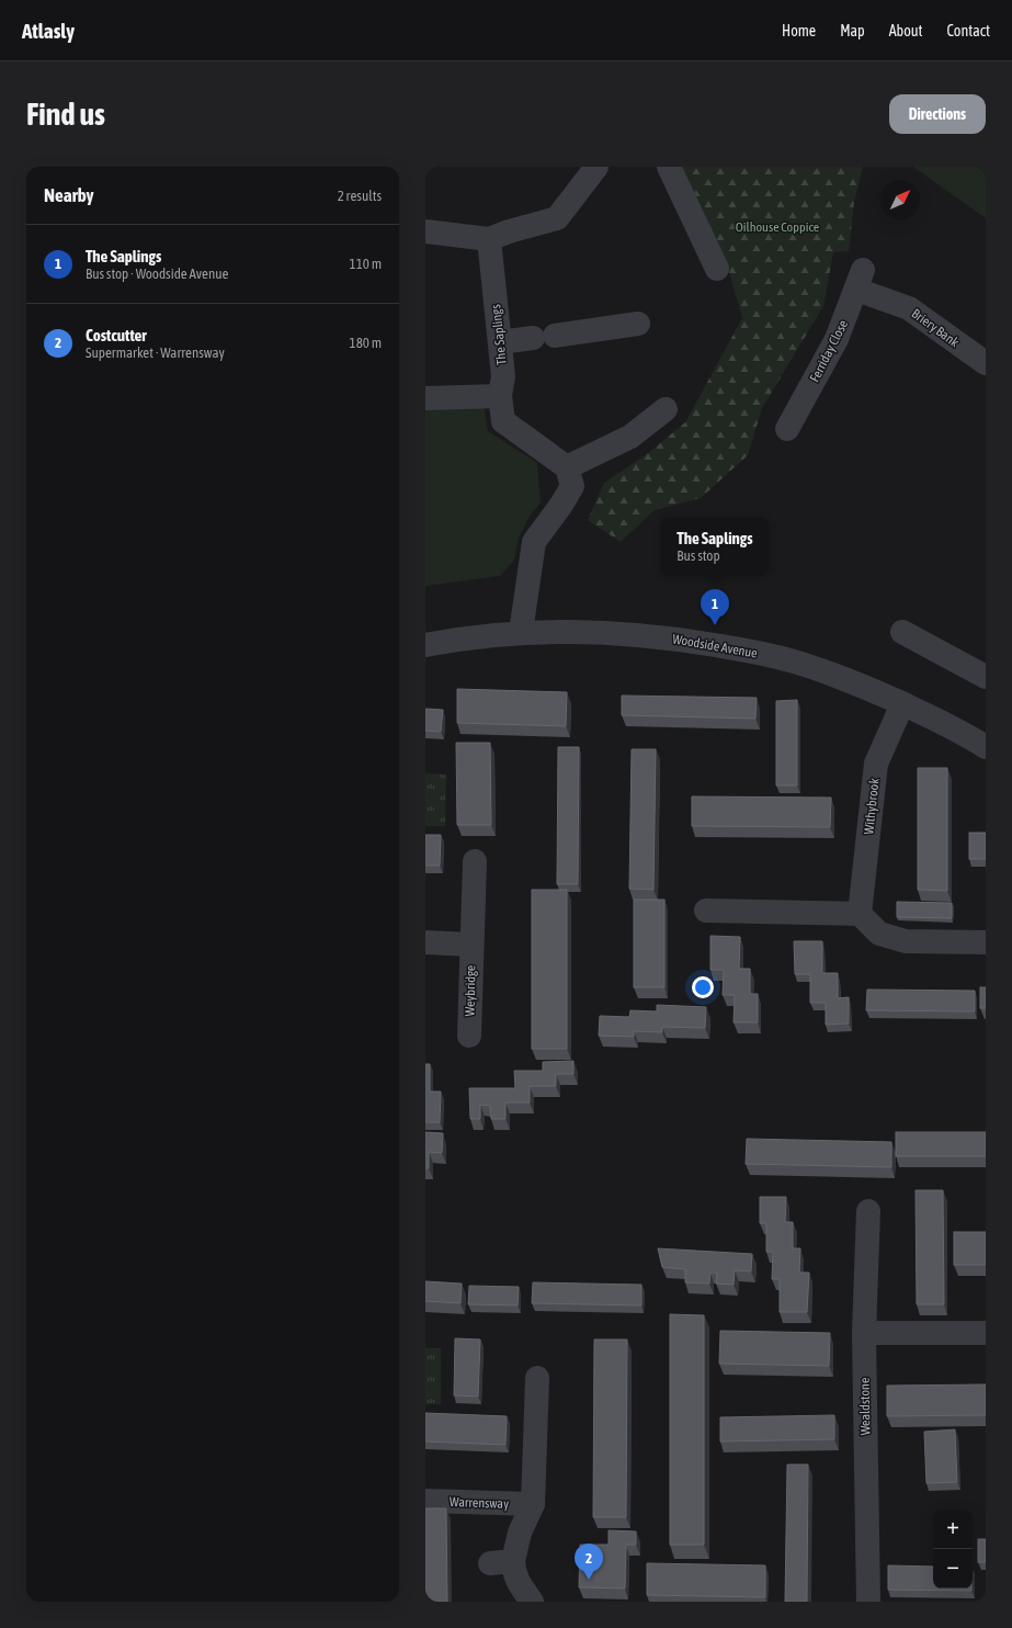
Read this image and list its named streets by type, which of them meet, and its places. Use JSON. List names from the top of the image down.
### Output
{
  "streets": {
    "street": [
      "Briery Bank",
      "The Saplings",
      "Ferriday Close",
      "Woodside Avenue",
      "Withybrook",
      "Weybridge",
      "Wealdstone",
      "Warrensway"
    ]
  },
  "crossings": [
    ["Briery Bank", "Ferriday Close"],
    ["Woodside Avenue", "Withybrook"]
  ],
  "parks": ["Oilhouse Coppice"],
  "north": "top right",
  "page": {
    "header": "Atlasly",
    "nav": [
      "Home",
      "Map",
      "About",
      "Contact"
    ],
    "buttons": "Directions",
    "title": "Find us",
    "heading": ["Nearby", "2 results"],
    "list": [
      {
        "mark": "1",
        "name": "The Saplings",
        "note": "Bus stop · Woodside Avenue",
        "value": "110 m"
      },
      {
        "mark": "2",
        "name": "Costcutter",
        "note": "Supermarket · Warrensway",
        "value": "180 m"
      }
    ],
    "popup": ["The Saplings", "Bus stop"],
    "pins": ["1", "2"],
    "map_buttons": ["+", "−"]
  }
}
